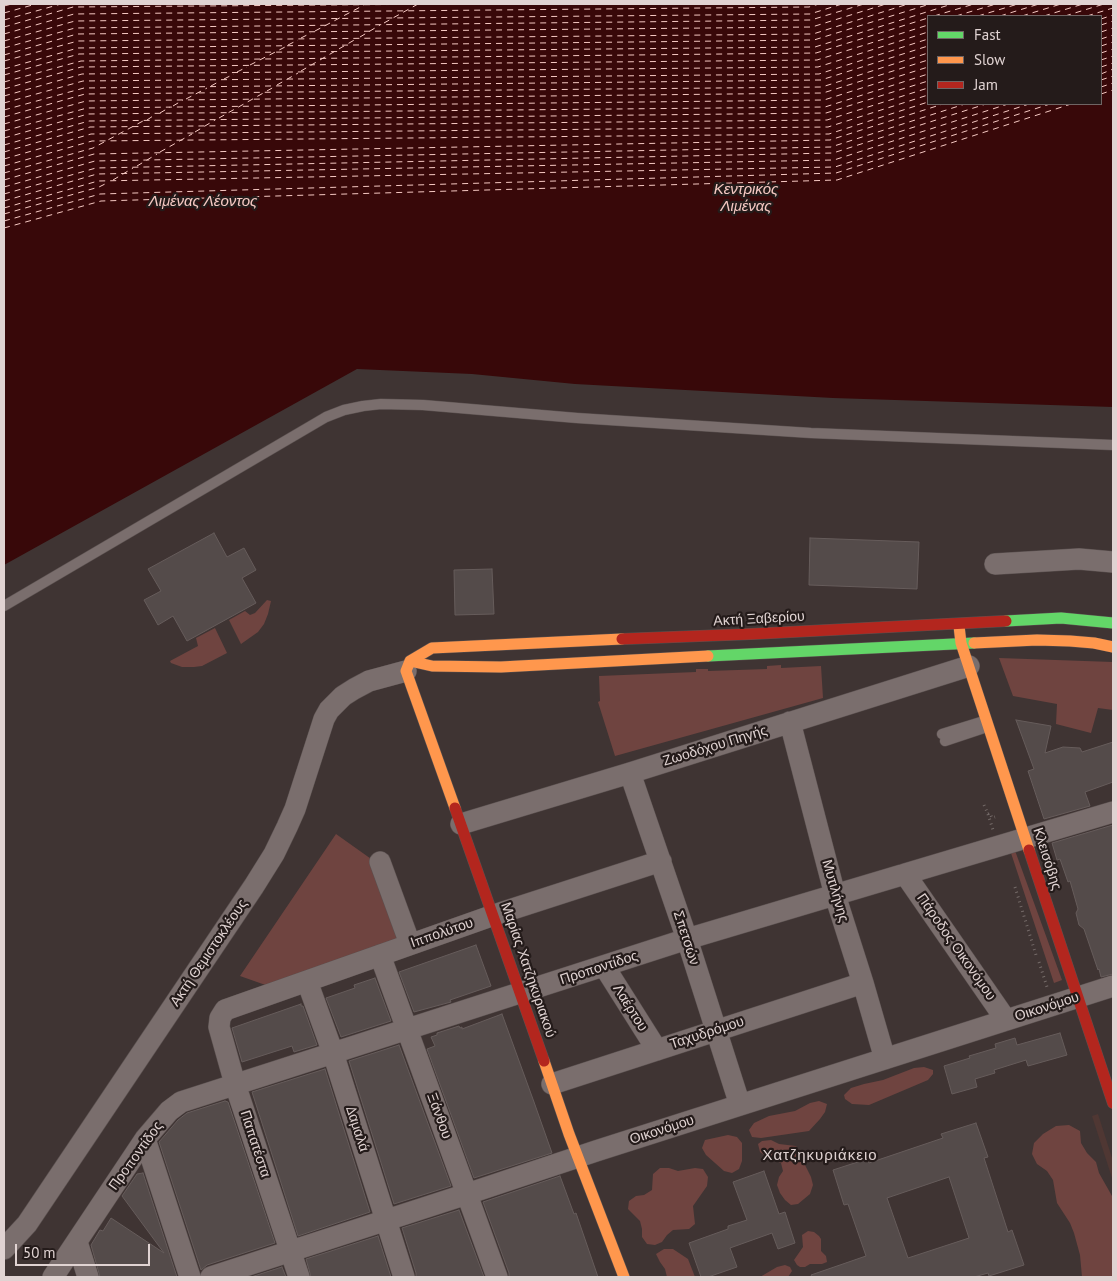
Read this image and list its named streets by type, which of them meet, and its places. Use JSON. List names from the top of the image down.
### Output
{
  "streets": {
    "main road": ["Ακτή Ξαβερίου", "Κλεισόβης", "Μαρίας Χατζηκυριακού"],
    "street": [
      "Ζωοδόχου Πηγής",
      "Μυτιλήνης",
      "Ιππολύτου",
      "Σπετσών",
      "Πάροδος Οικονόμου",
      "Ακτή Θεμιστοκλέους",
      "Προποντίδος",
      "Οικονόμου",
      "Λαέρτου",
      "Ταχυδρόμου",
      "Ξάνθου",
      "Δαμαλά",
      "Παπατέστα"
    ]
  },
  "crossings": [
    ["Ακτή Ξαβερίου", "Κλεισόβης"],
    ["Ακτή Ξαβερίου", "Ακτή Θεμιστοκλέους"],
    ["Ακτή Ξαβερίου", "Μαρίας Χατζηκυριακού"],
    ["Ζωοδόχου Πηγής", "Κλεισόβης"],
    ["Ζωοδόχου Πηγής", "Μυτιλήνης"],
    ["Ζωοδόχου Πηγής", "Σπετσών"],
    ["Ζωοδόχου Πηγής", "Μαρίας Χατζηκυριακού"],
    ["Κλεισόβης", "Προποντίδος"],
    ["Κλεισόβης", "Οικονόμου"],
    ["Μυτιλήνης", "Προποντίδος"],
    ["Μυτιλήνης", "Οικονόμου"],
    ["Μυτιλήνης", "Ταχυδρόμου"],
    ["Ιππολύτου", "Σπετσών"],
    ["Ιππολύτου", "Μαρίας Χατζηκυριακού"],
    ["Ιππολύτου", "Ξάνθου"],
    ["Ιππολύτου", "Δαμαλά"],
    ["Ιππολύτου", "Παπατέστα"],
    ["Σπετσών", "Προποντίδος"],
    ["Σπετσών", "Οικονόμου"],
    ["Σπετσών", "Ταχυδρόμου"],
    ["Πάροδος Οικονόμου", "Προποντίδος"],
    ["Πάροδος Οικονόμου", "Οικονόμου"],
    ["Ακτή Θεμιστοκλέους", "Μαρίας Χατζηκυριακού"],
    ["Προποντίδος", "Μαρίας Χατζηκυριακού"],
    ["Προποντίδος", "Λαέρτου"],
    ["Προποντίδος", "Ξάνθου"],
    ["Προποντίδος", "Δαμαλά"],
    ["Προποντίδος", "Παπατέστα"],
    ["Μαρίας Χατζηκυριακού", "Οικονόμου"],
    ["Μαρίας Χατζηκυριακού", "Ταχυδρόμου"],
    ["Οικονόμου", "Ξάνθου"],
    ["Οικονόμου", "Δαμαλά"],
    ["Οικονόμου", "Παπατέστα"],
    ["Λαέρτου", "Ταχυδρόμου"]
  ],
  "districts": ["Χατζηκυριάκειο"],
  "water": ["Κεντρικός Λιμένας", "Λιμένας Λέοντος"],
  "legend": ["Fast", "Slow", "Jam"],
  "scale_bar": "50 m"
}
